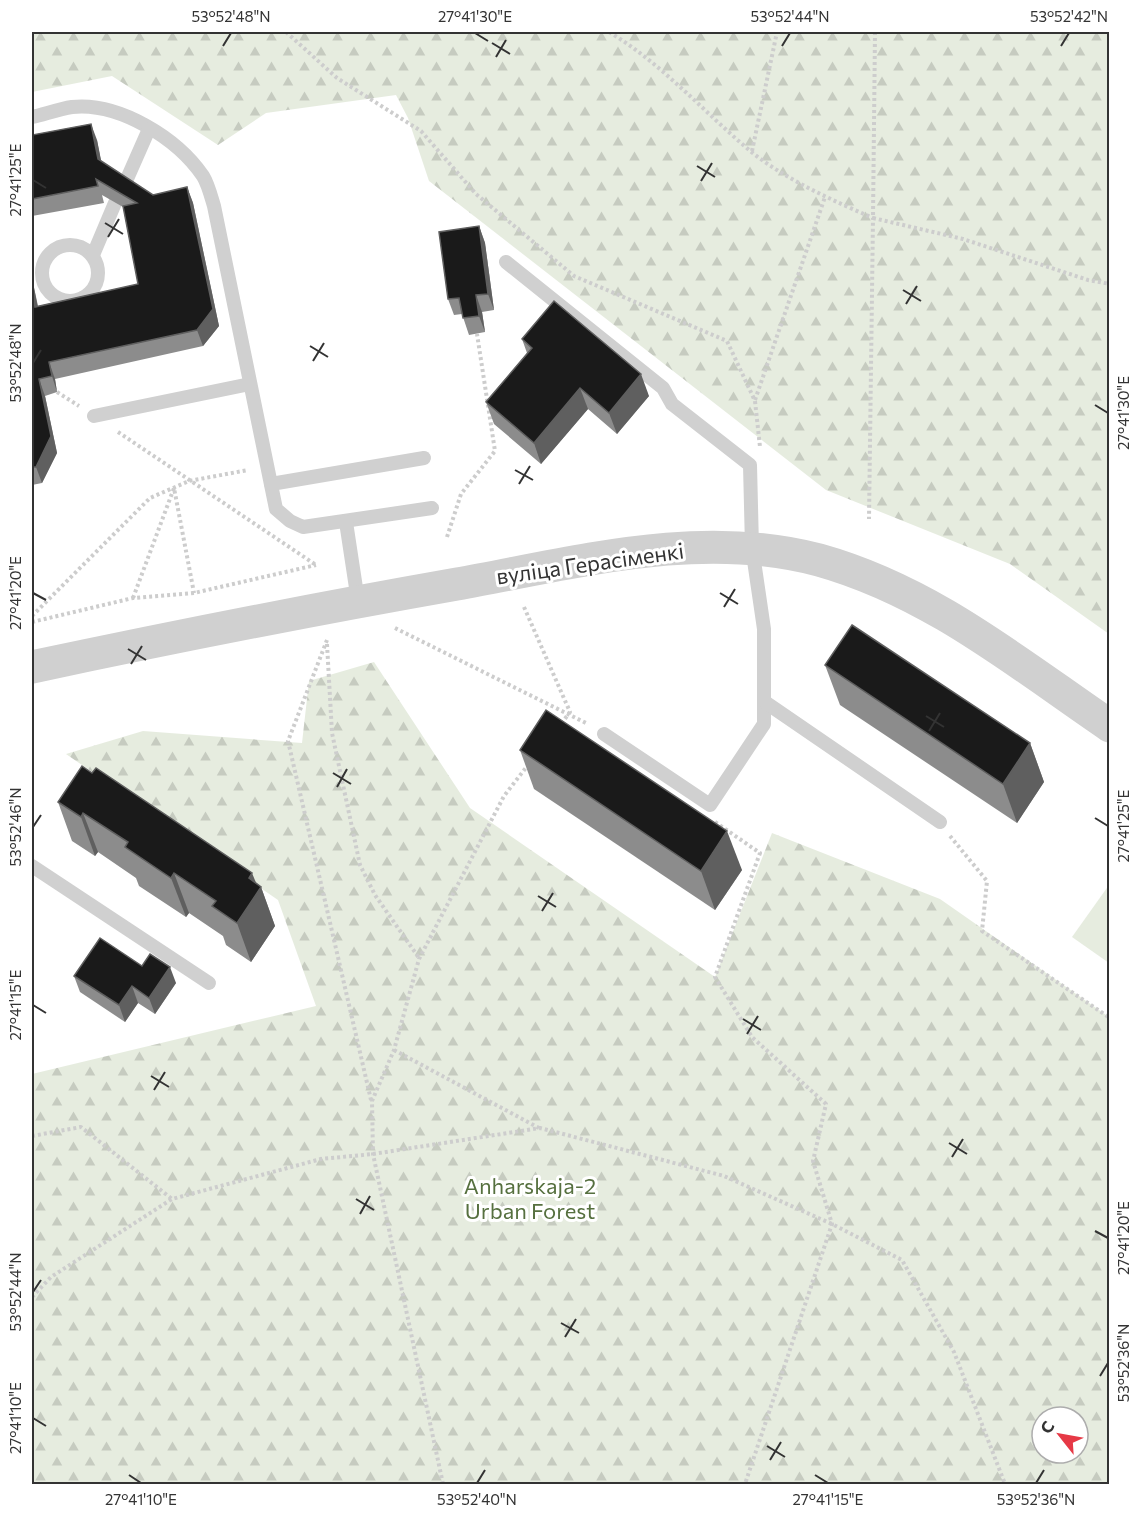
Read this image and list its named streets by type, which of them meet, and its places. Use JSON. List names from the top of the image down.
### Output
{
  "streets": {
    "street": ["вуліца Герасіменкі"]
  },
  "parks": ["Anharskaja-2 Urban Forest"],
  "north": "top left",
  "coordinates": [
    "53°52'48\"N",
    "27°41'30\"E",
    "53°52'44\"N",
    "53°52'42\"N",
    "27°41'25\"E",
    "27°41'20\"E",
    "53°52'46\"N",
    "27°41'15\"E",
    "53°52'36\"N",
    "27°41'10\"E",
    "53°52'40\"N"
  ]
}
